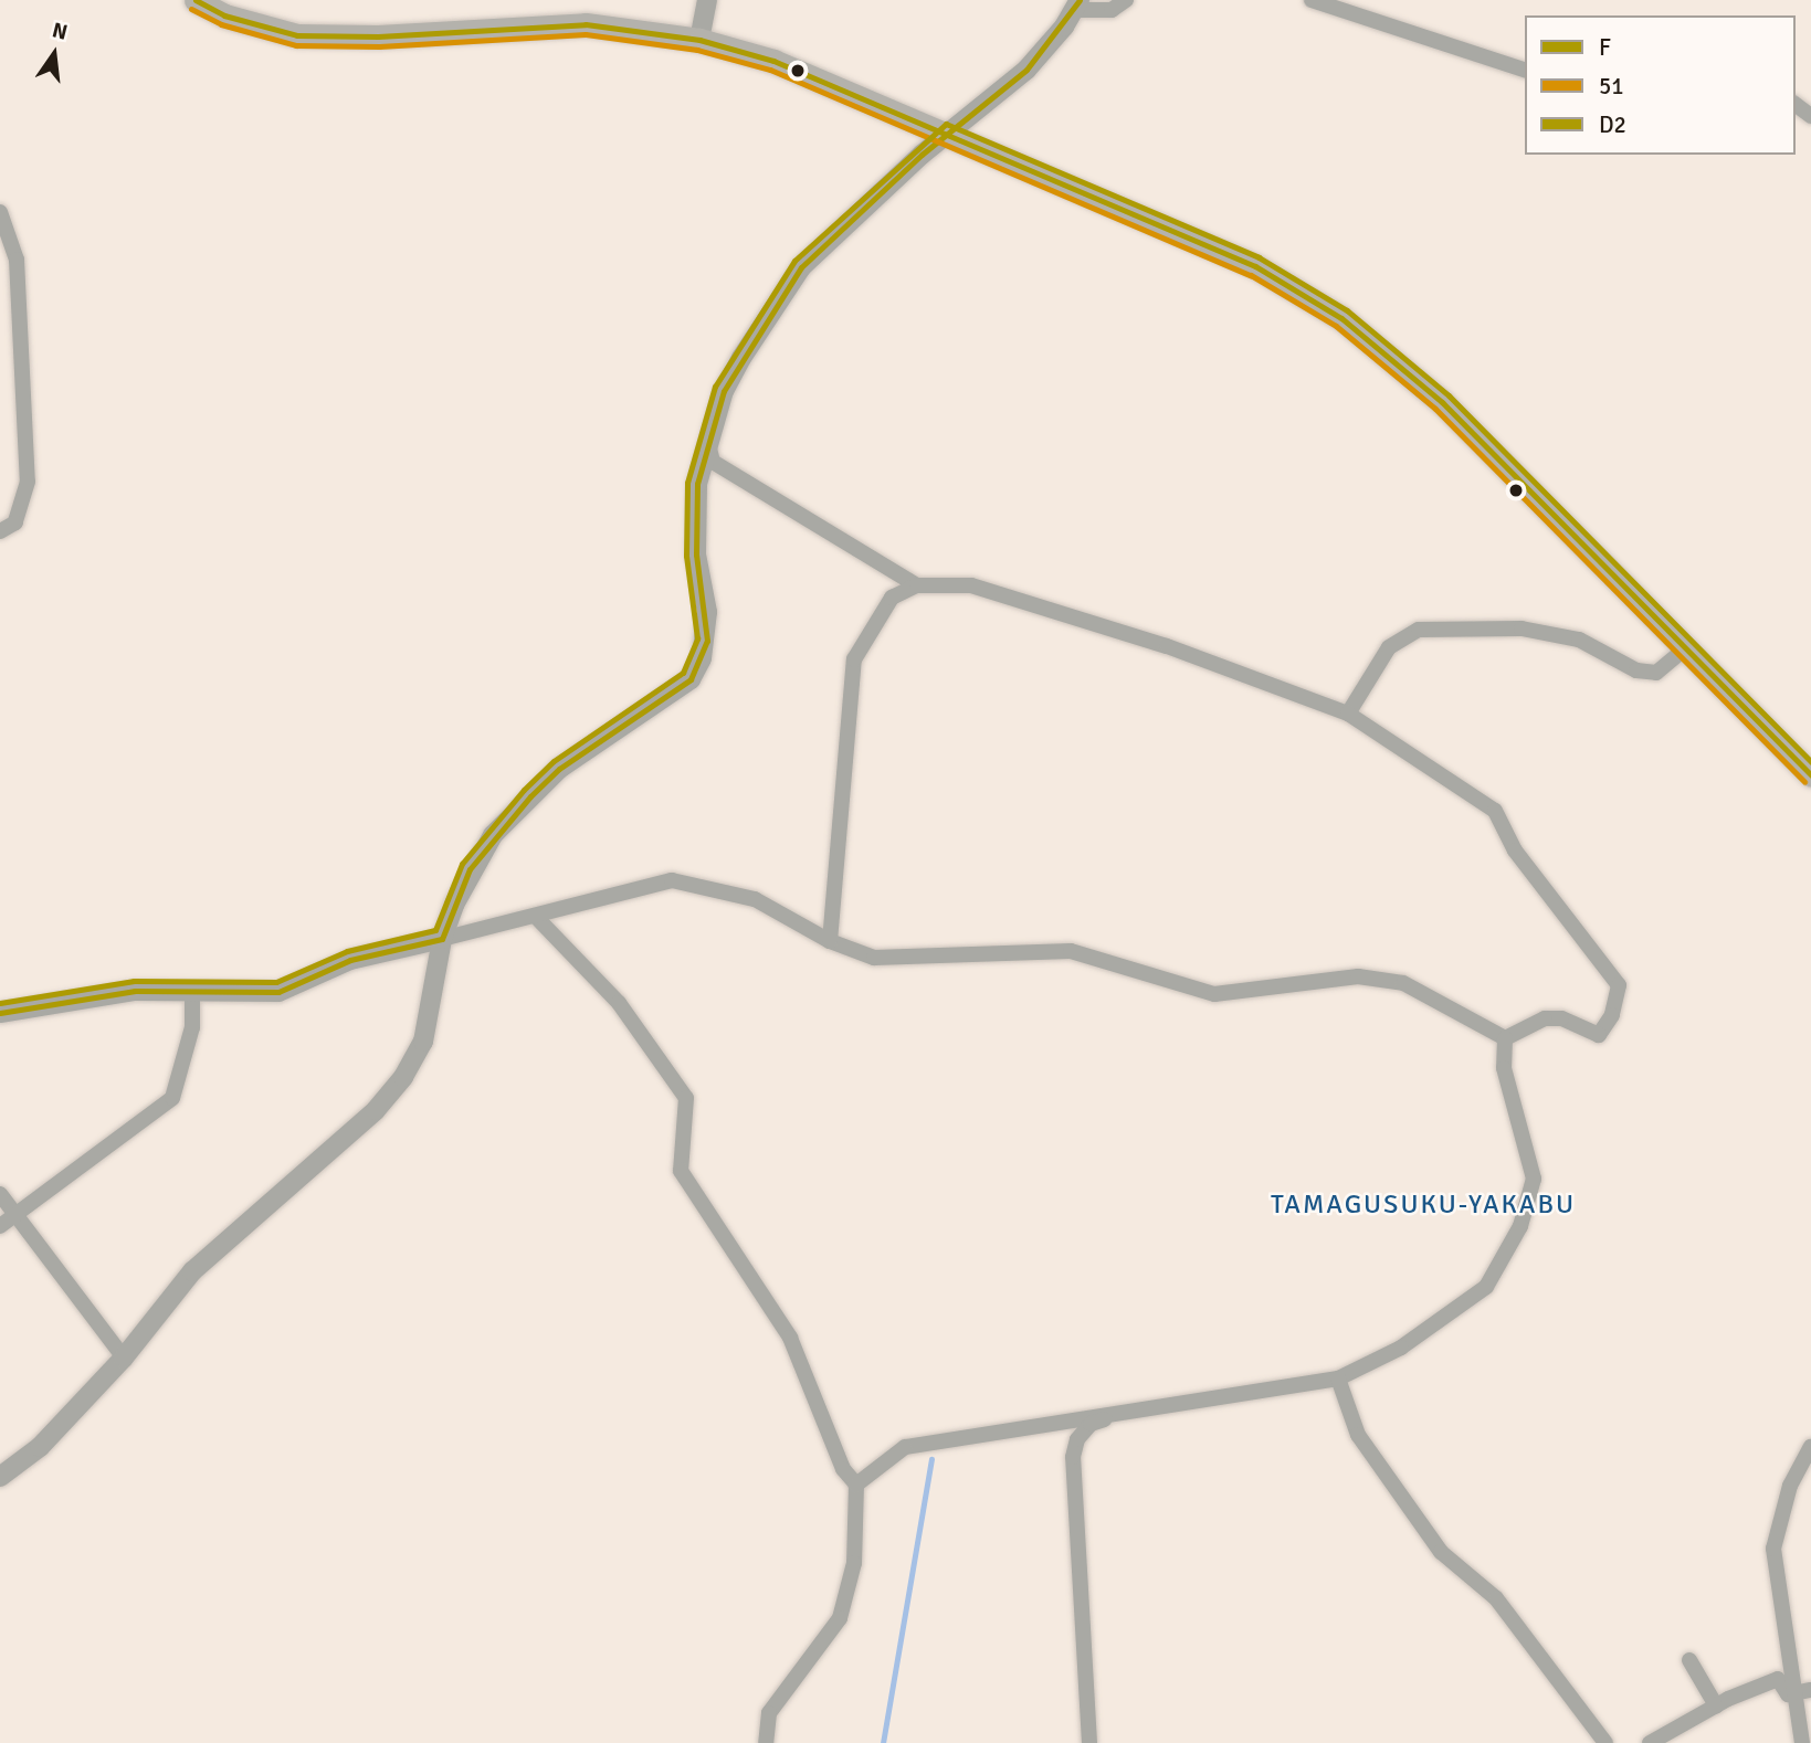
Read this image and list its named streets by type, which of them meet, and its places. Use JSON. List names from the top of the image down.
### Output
{
  "districts": ["TAMAGUSUKU-YAKABU"],
  "lines": ["transit line F", "transit line 51", "transit line D2"],
  "legend": ["F", "51", "D2"],
  "north": "top"
}
